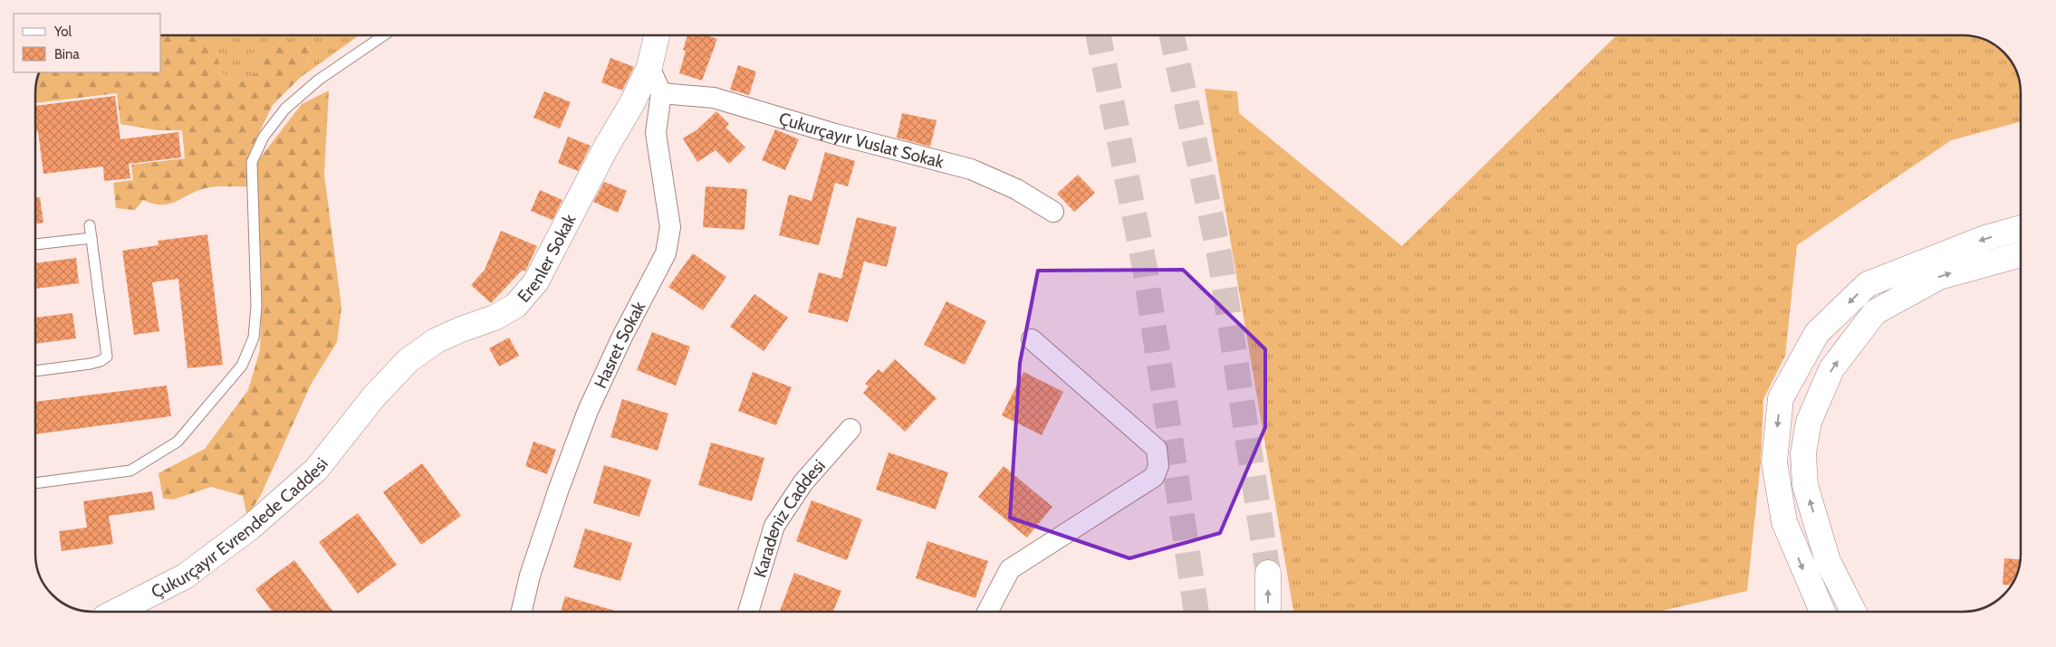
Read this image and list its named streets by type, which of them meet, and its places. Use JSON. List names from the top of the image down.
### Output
{
  "streets": {
    "main road": ["Erenler Sokak", "Çukurçayır Evrendede Caddesi"],
    "street": ["Çukurçayır Vuslat Sokak", "Hasret Sokak", "Karadeniz Caddesi"]
  },
  "crossings": [
    ["Çukurçayır Vuslat Sokak", "Hasret Sokak"],
    ["Erenler Sokak", "Çukurçayır Evrendede Caddesi"]
  ],
  "legend": ["Yol", "Bina"]
}
